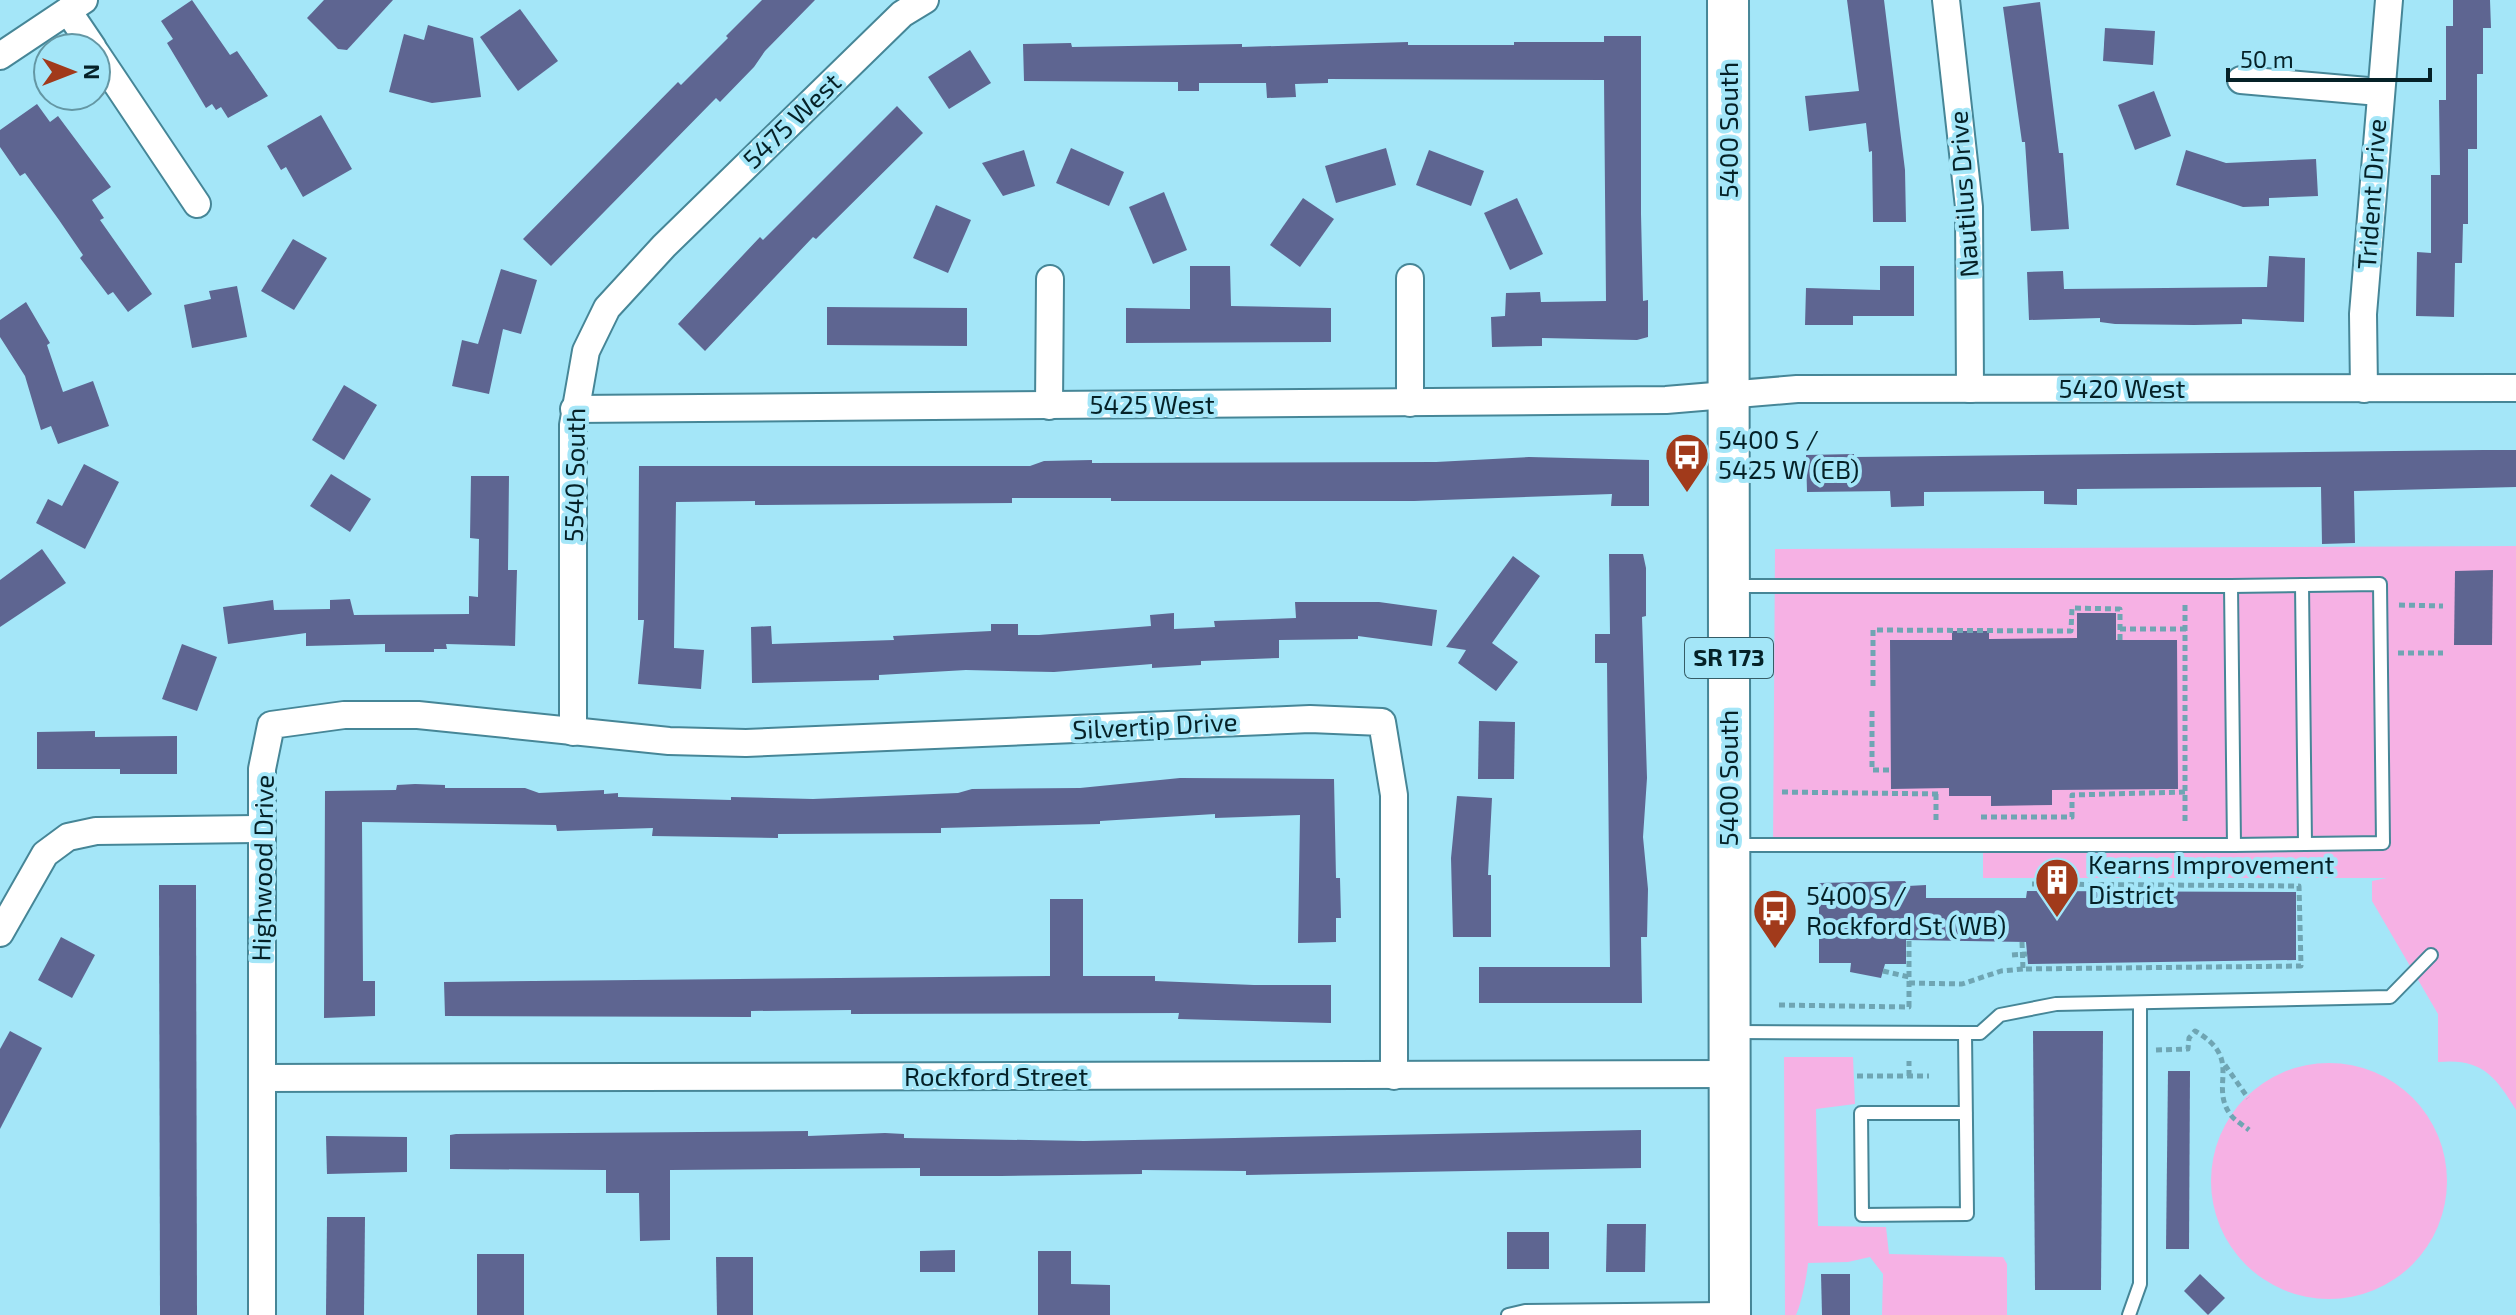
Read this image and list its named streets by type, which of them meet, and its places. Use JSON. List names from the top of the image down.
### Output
{
  "streets": {
    "main road": ["5400 South", "SR 173"],
    "street": [
      "5475 West",
      "Nautilus Drive",
      "Trident Drive",
      "5420 West",
      "5425 West",
      "5540 South",
      "Silvertip Drive",
      "Highwood Drive",
      "Rockford Street"
    ]
  },
  "crossings": [
    ["5475 West", "5540 South"],
    ["5400 South", "5420 West"],
    ["5400 South", "5425 West"],
    ["5400 South", "Rockford Street"],
    ["Nautilus Drive", "5420 West"],
    ["Trident Drive", "5420 West"],
    ["5420 West", "5425 West"],
    ["5425 West", "5540 South"],
    ["5540 South", "Silvertip Drive"],
    ["5540 South", "Highwood Drive"],
    ["Silvertip Drive", "Highwood Drive"],
    ["Silvertip Drive", "Rockford Street"],
    ["Highwood Drive", "Rockford Street"]
  ],
  "places": {
    "bus stop": ["5400 S / 5425 W (EB)", "5400 S / Rockford St (WB)"],
    "building": ["Kearns Improvement District"]
  },
  "scale_bar": "50 m",
  "north": "right"
}
